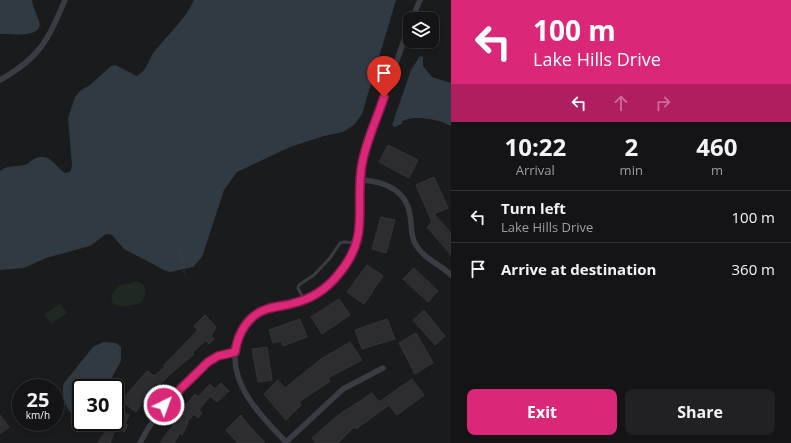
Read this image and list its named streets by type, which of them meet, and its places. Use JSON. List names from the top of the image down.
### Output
{
  "page": {
    "turn": ["100 m", "Lake Hills Drive"],
    "eta": [
      "10:22",
      "Arrival",
      "2",
      "min",
      "460",
      "m"
    ],
    "list": [
      {
        "name": "Turn left",
        "note": "Lake Hills Drive",
        "value": "100 m"
      },
      {
        "name": "Arrive at destination",
        "value": "360 m"
      }
    ],
    "speed": "25 km/h",
    "limit": "30",
    "buttons": ["Exit", "Share"]
  }
}
